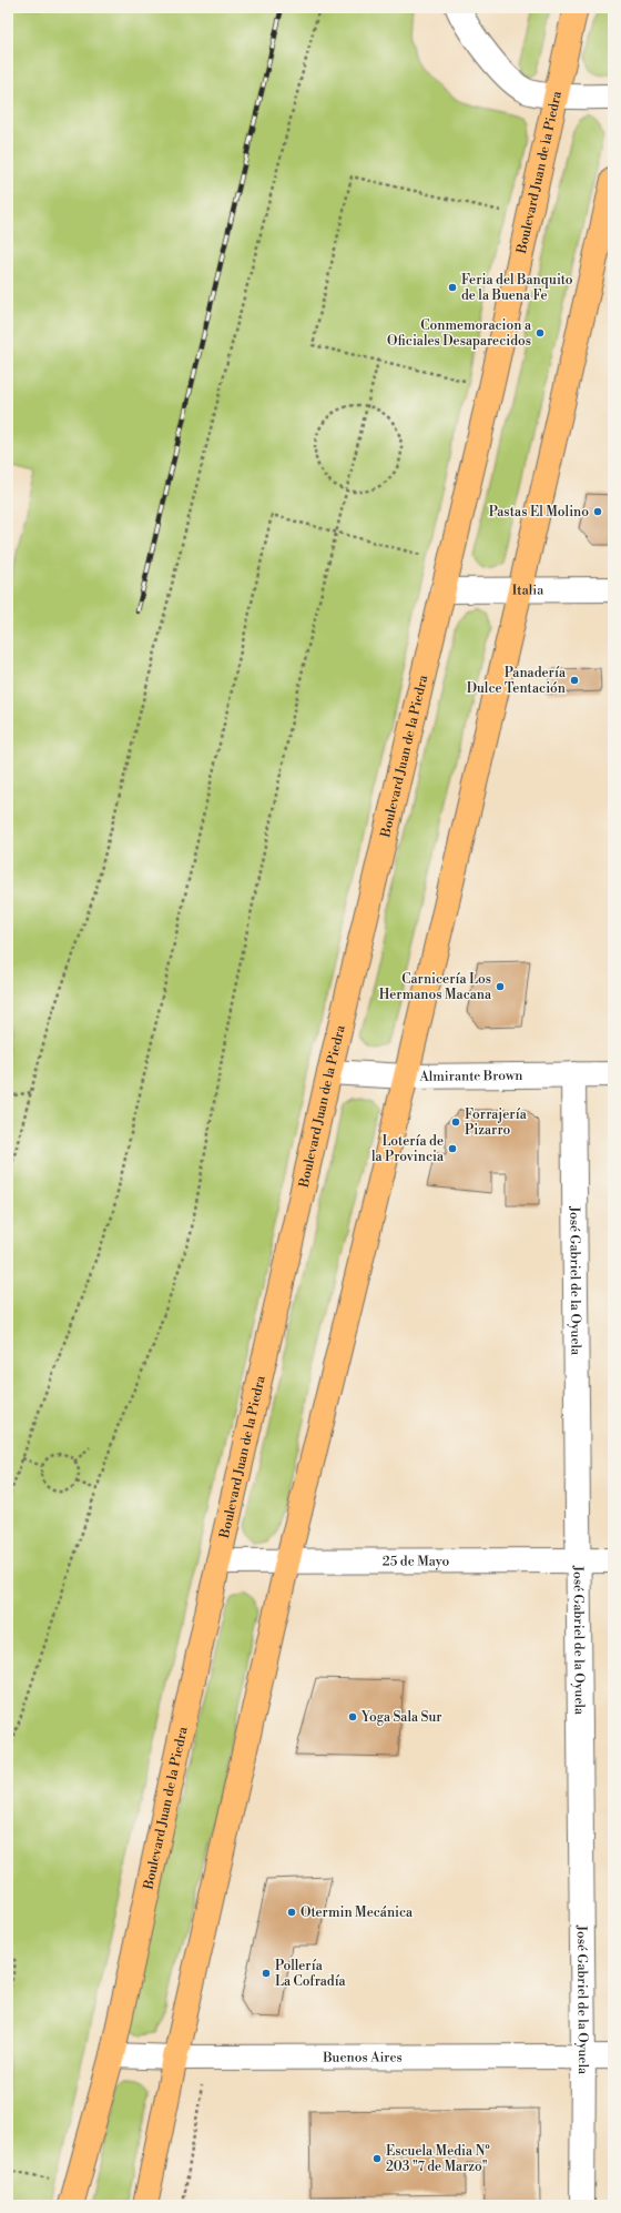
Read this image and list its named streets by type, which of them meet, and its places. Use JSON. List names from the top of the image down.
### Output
{
  "streets": {
    "main road": ["Boulevard Juan de la Piedra"],
    "street": [
      "Italia",
      "Almirante Brown",
      "José Gabriel de la Oyuela",
      "25 de Mayo",
      "Buenos Aires"
    ]
  },
  "crossings": [
    ["Boulevard Juan de la Piedra", "Italia"],
    ["Boulevard Juan de la Piedra", "Almirante Brown"],
    ["Boulevard Juan de la Piedra", "25 de Mayo"],
    ["Boulevard Juan de la Piedra", "Buenos Aires"],
    ["Almirante Brown", "José Gabriel de la Oyuela"],
    ["José Gabriel de la Oyuela", "25 de Mayo"],
    ["José Gabriel de la Oyuela", "Buenos Aires"]
  ],
  "places": [
    "Feria del Banquito de la Buena Fe",
    "Conmemoracion a Oficiales Desaparecidos",
    "Pastas El Molino",
    "Panadería Dulce Tentación",
    "Carnicería Los Hermanos Macana",
    "Forrajería Pizarro",
    "Lotería de la Provincia",
    "Yoga Sala Sur",
    "Otermin Mecánica",
    "Pollería La Cofradía",
    "Escuela Media Nº 203 \"7 de Marzo\""
  ]
}
